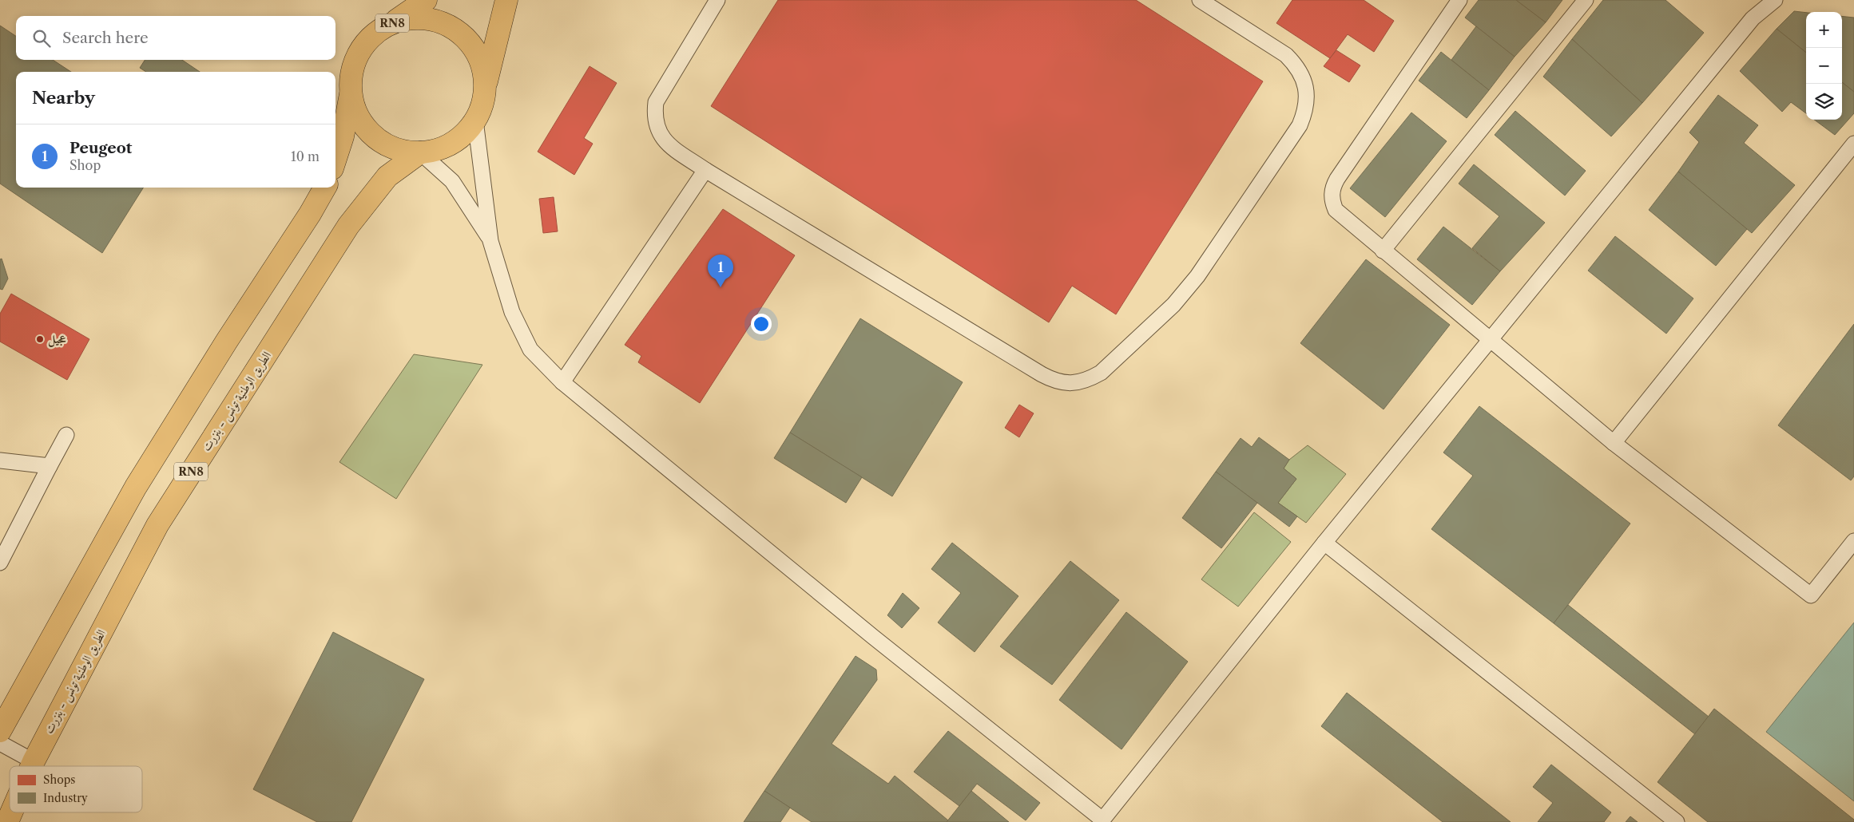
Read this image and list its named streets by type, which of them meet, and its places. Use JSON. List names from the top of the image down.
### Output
{
  "streets": {
    "main road": ["RN8", "الطريق الوطنية تونس - بنزرت"]
  },
  "crossings": [
    ["RN8", "الطريق الوطنية تونس - بنزرت"]
  ],
  "places": ["عجيل"],
  "legend": ["Shops", "Industry"],
  "page": {
    "map_buttons": ["+", "−"],
    "search": "Search here",
    "heading": "Nearby",
    "list": [
      {
        "mark": "1",
        "name": "Peugeot",
        "note": "Shop",
        "value": "10 m"
      }
    ],
    "pins": "1"
  }
}
